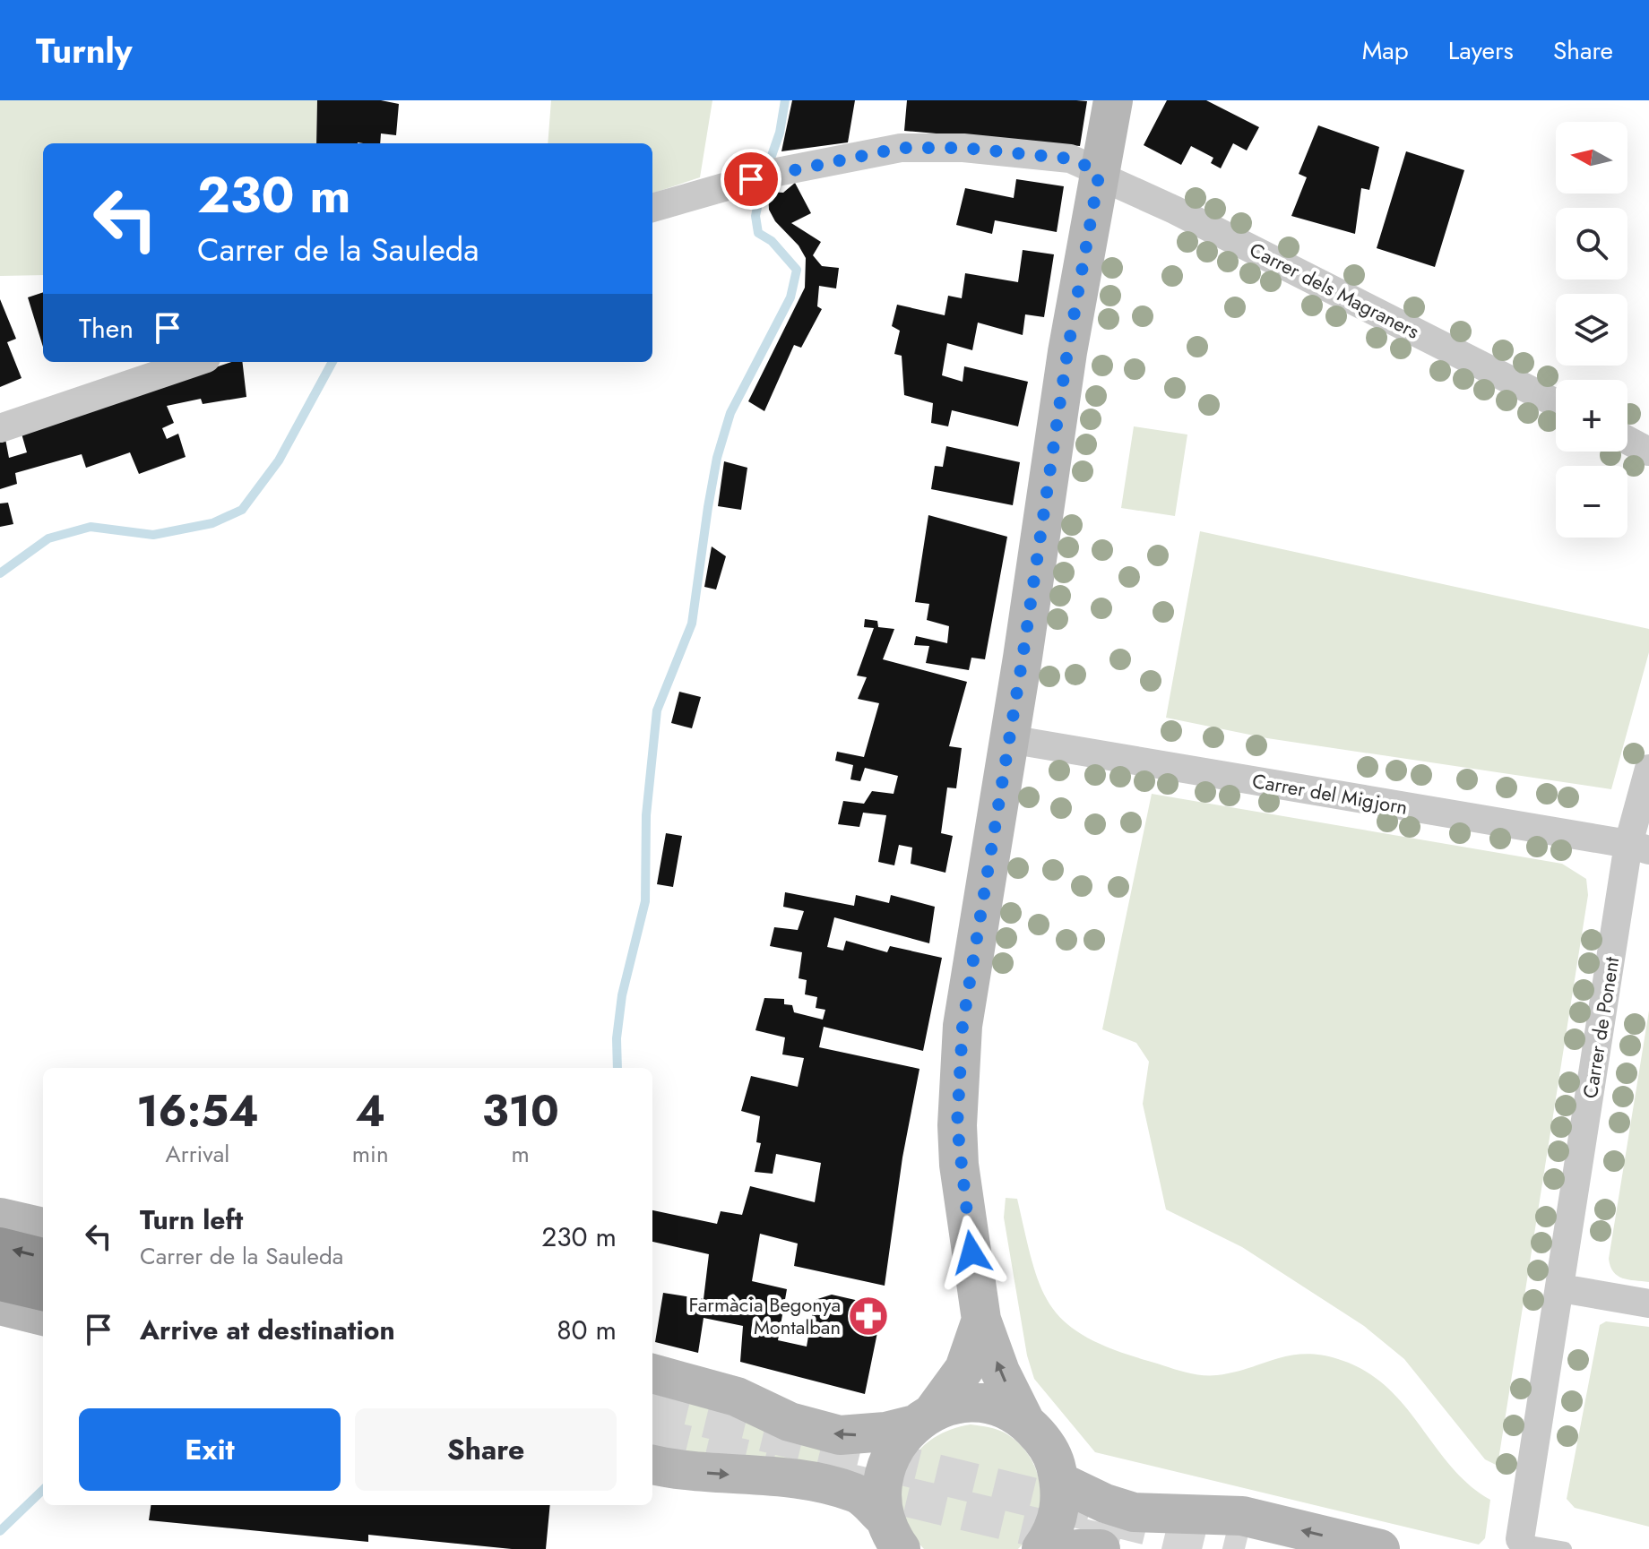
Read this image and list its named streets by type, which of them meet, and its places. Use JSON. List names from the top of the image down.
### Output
{
  "streets": {
    "street": ["Carrer dels Magraners", "Carrer del Migjorn", "Carrer de Ponent"]
  },
  "crossings": [
    ["Carrer del Migjorn", "Carrer de Ponent"]
  ],
  "places": {
    "pharmacy": ["Farmàcia Begonya Montalban"]
  },
  "north": "left",
  "page": {
    "header": "Turnly",
    "nav": ["Map", "Layers", "Share"],
    "map_buttons": ["+", "−"],
    "turn": ["230 m", "Carrer de la Sauleda"],
    "then": "Then",
    "eta": [
      "16:54",
      "Arrival",
      "4",
      "min",
      "310",
      "m"
    ],
    "list": [
      {
        "name": "Turn left",
        "note": "Carrer de la Sauleda",
        "value": "230 m"
      },
      {
        "name": "Arrive at destination",
        "value": "80 m"
      }
    ],
    "buttons": ["Exit", "Share"]
  }
}
